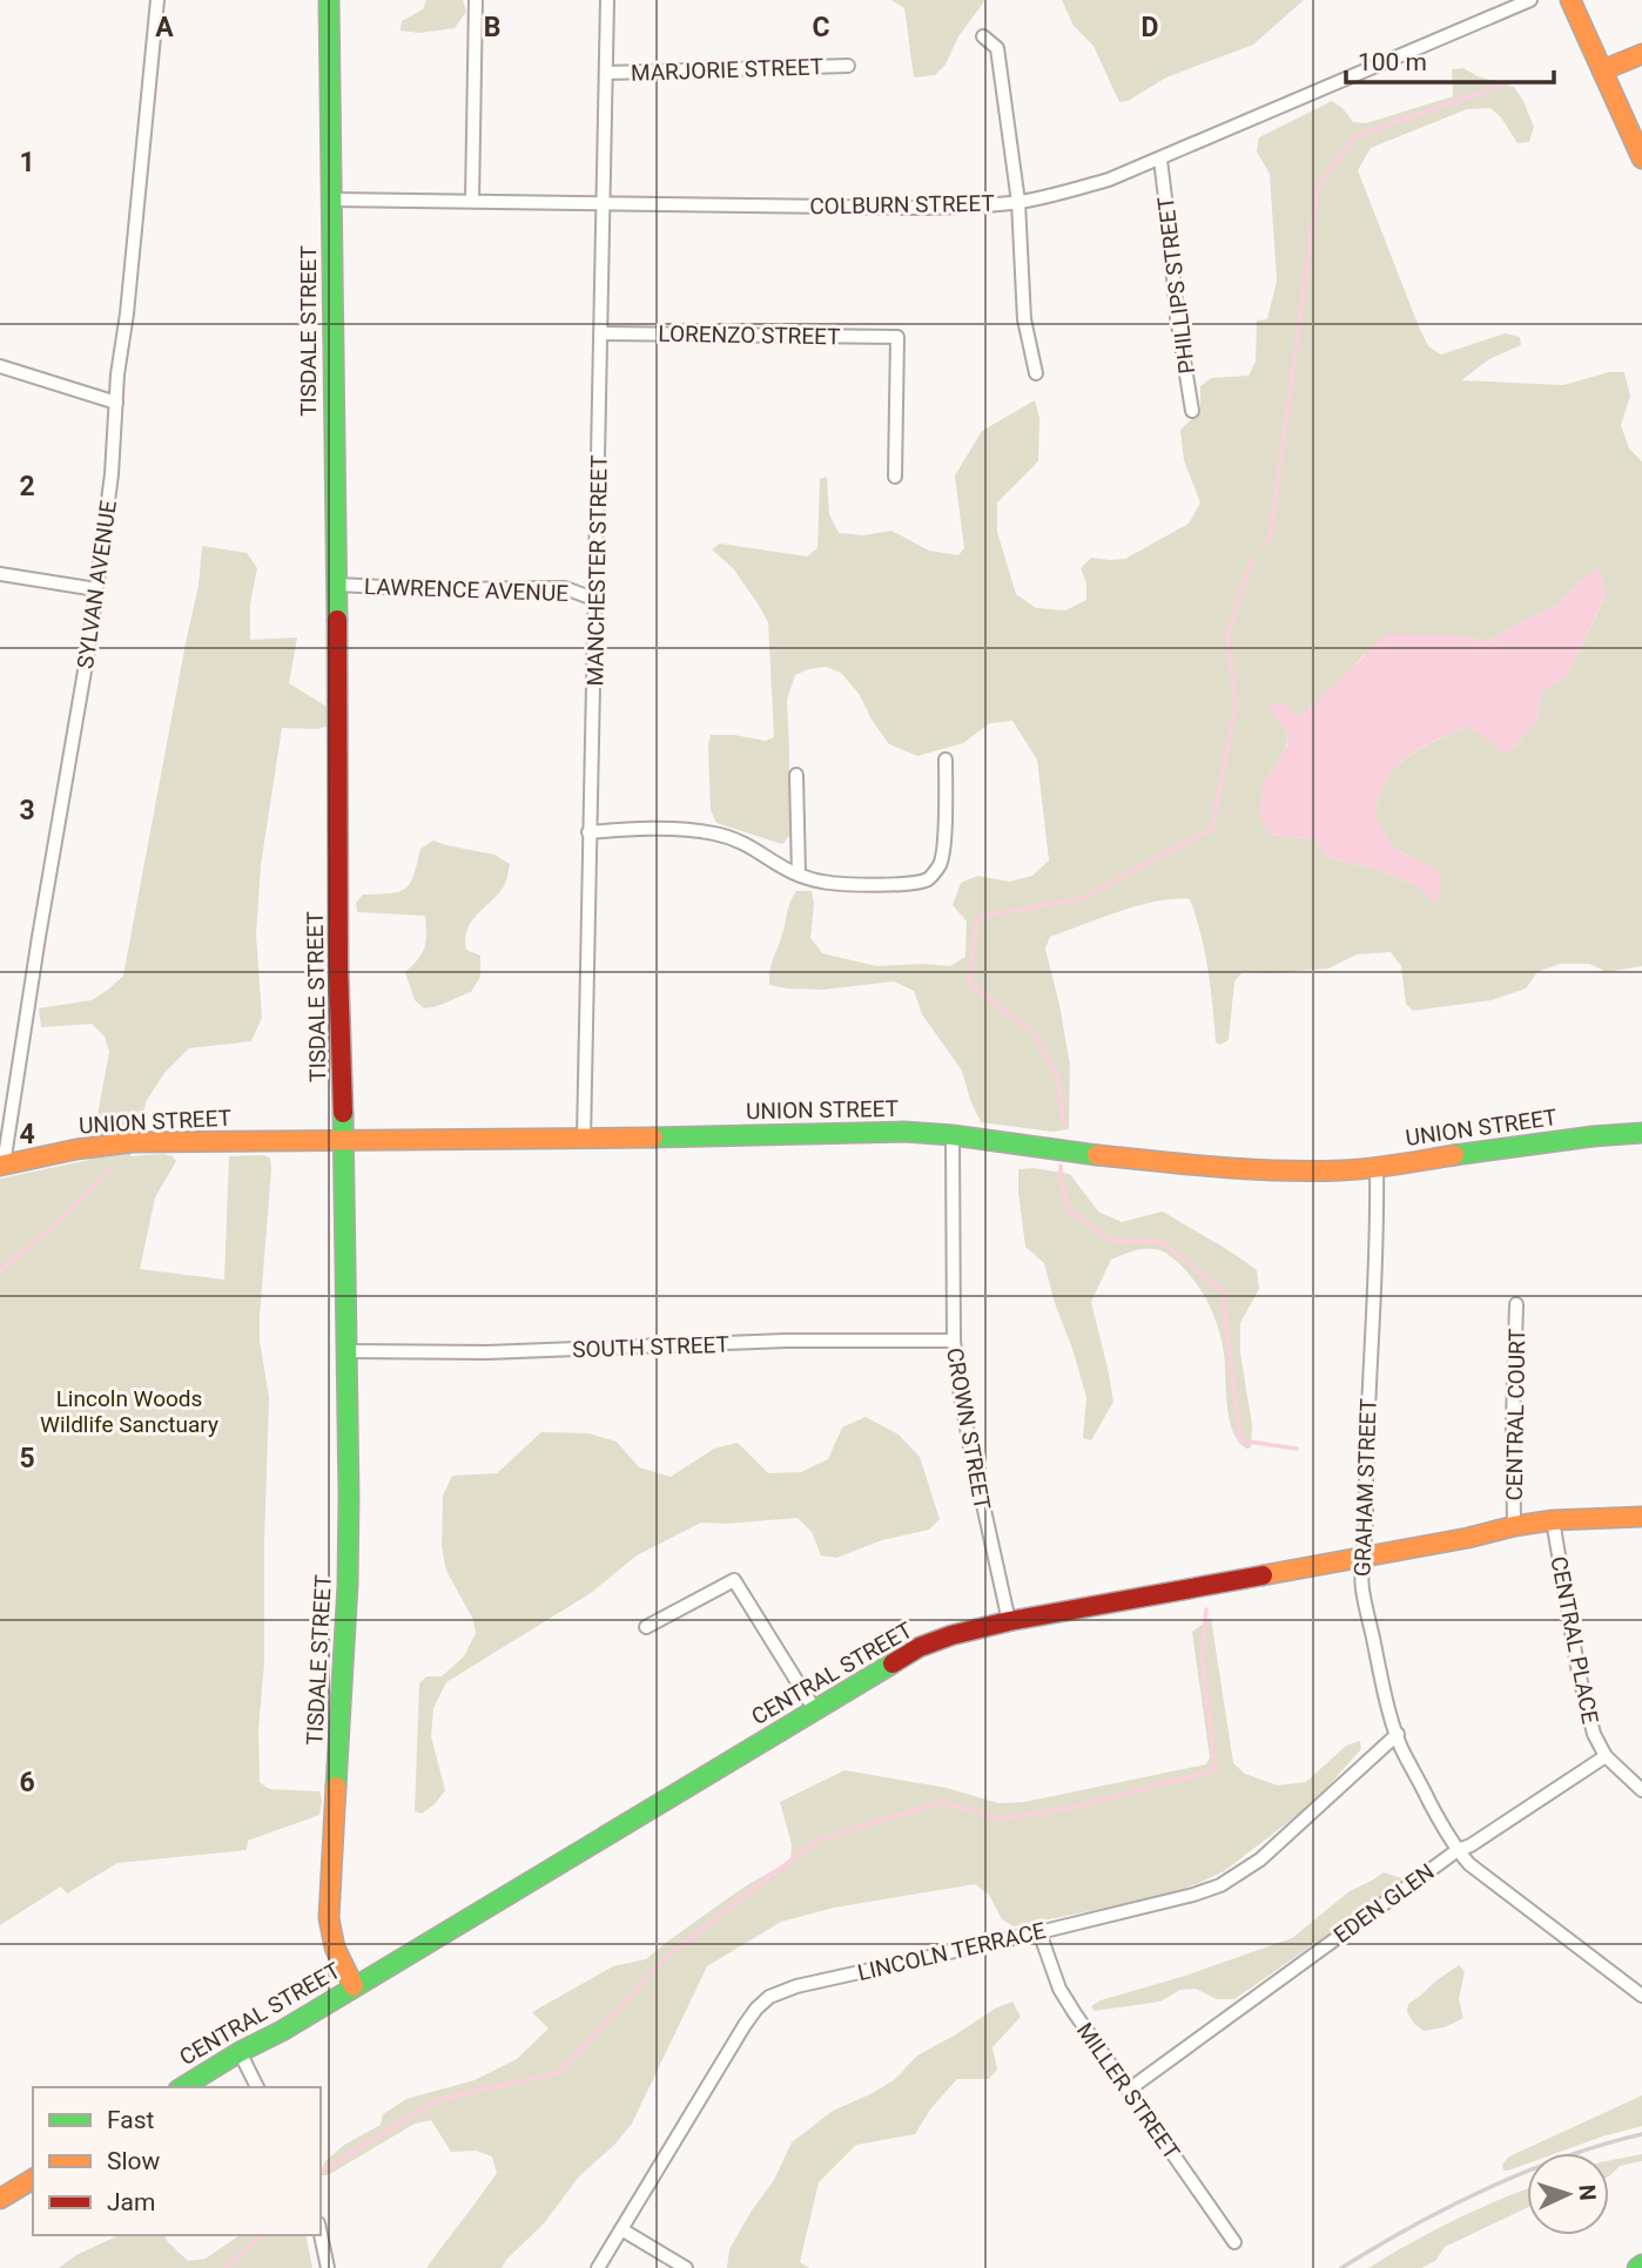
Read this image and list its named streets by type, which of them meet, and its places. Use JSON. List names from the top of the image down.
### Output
{
  "streets": {
    "main road": ["TISDALE STREET", "UNION STREET", "CENTRAL STREET"],
    "street": [
      "MARJORIE STREET",
      "COLBURN STREET",
      "PHILLIPS STREET",
      "LORENZO STREET",
      "MANCHESTER STREET",
      "SYLVAN AVENUE",
      "LAWRENCE AVENUE",
      "SOUTH STREET",
      "CENTRAL COURT",
      "CROWN STREET",
      "GRAHAM STREET",
      "CENTRAL PLACE",
      "EDEN GLEN",
      "LINCOLN TERRACE",
      "MILLER STREET"
    ]
  },
  "crossings": [
    ["MARJORIE STREET", "MANCHESTER STREET"],
    ["COLBURN STREET", "PHILLIPS STREET"],
    ["COLBURN STREET", "TISDALE STREET"],
    ["COLBURN STREET", "MANCHESTER STREET"],
    ["TISDALE STREET", "LAWRENCE AVENUE"],
    ["TISDALE STREET", "UNION STREET"],
    ["TISDALE STREET", "SOUTH STREET"],
    ["TISDALE STREET", "CENTRAL STREET"],
    ["LORENZO STREET", "MANCHESTER STREET"],
    ["MANCHESTER STREET", "LAWRENCE AVENUE"],
    ["MANCHESTER STREET", "UNION STREET"],
    ["SYLVAN AVENUE", "UNION STREET"],
    ["UNION STREET", "CROWN STREET"],
    ["UNION STREET", "GRAHAM STREET"],
    ["SOUTH STREET", "CROWN STREET"],
    ["CENTRAL COURT", "CENTRAL STREET"],
    ["CROWN STREET", "CENTRAL STREET"],
    ["GRAHAM STREET", "CENTRAL STREET"],
    ["GRAHAM STREET", "EDEN GLEN"],
    ["GRAHAM STREET", "LINCOLN TERRACE"],
    ["CENTRAL PLACE", "CENTRAL STREET"],
    ["CENTRAL PLACE", "EDEN GLEN"],
    ["EDEN GLEN", "MILLER STREET"],
    ["LINCOLN TERRACE", "MILLER STREET"]
  ],
  "parks": ["Lincoln Woods Wildlife Sanctuary"],
  "legend": ["Fast", "Slow", "Jam"],
  "scale_bar": "100 m",
  "north": "right",
  "grid": {
    "columns": [
      "A",
      "B",
      "C",
      "D"
    ],
    "rows": [
      "1",
      "2",
      "3",
      "4",
      "5",
      "6"
    ]
  }
}
